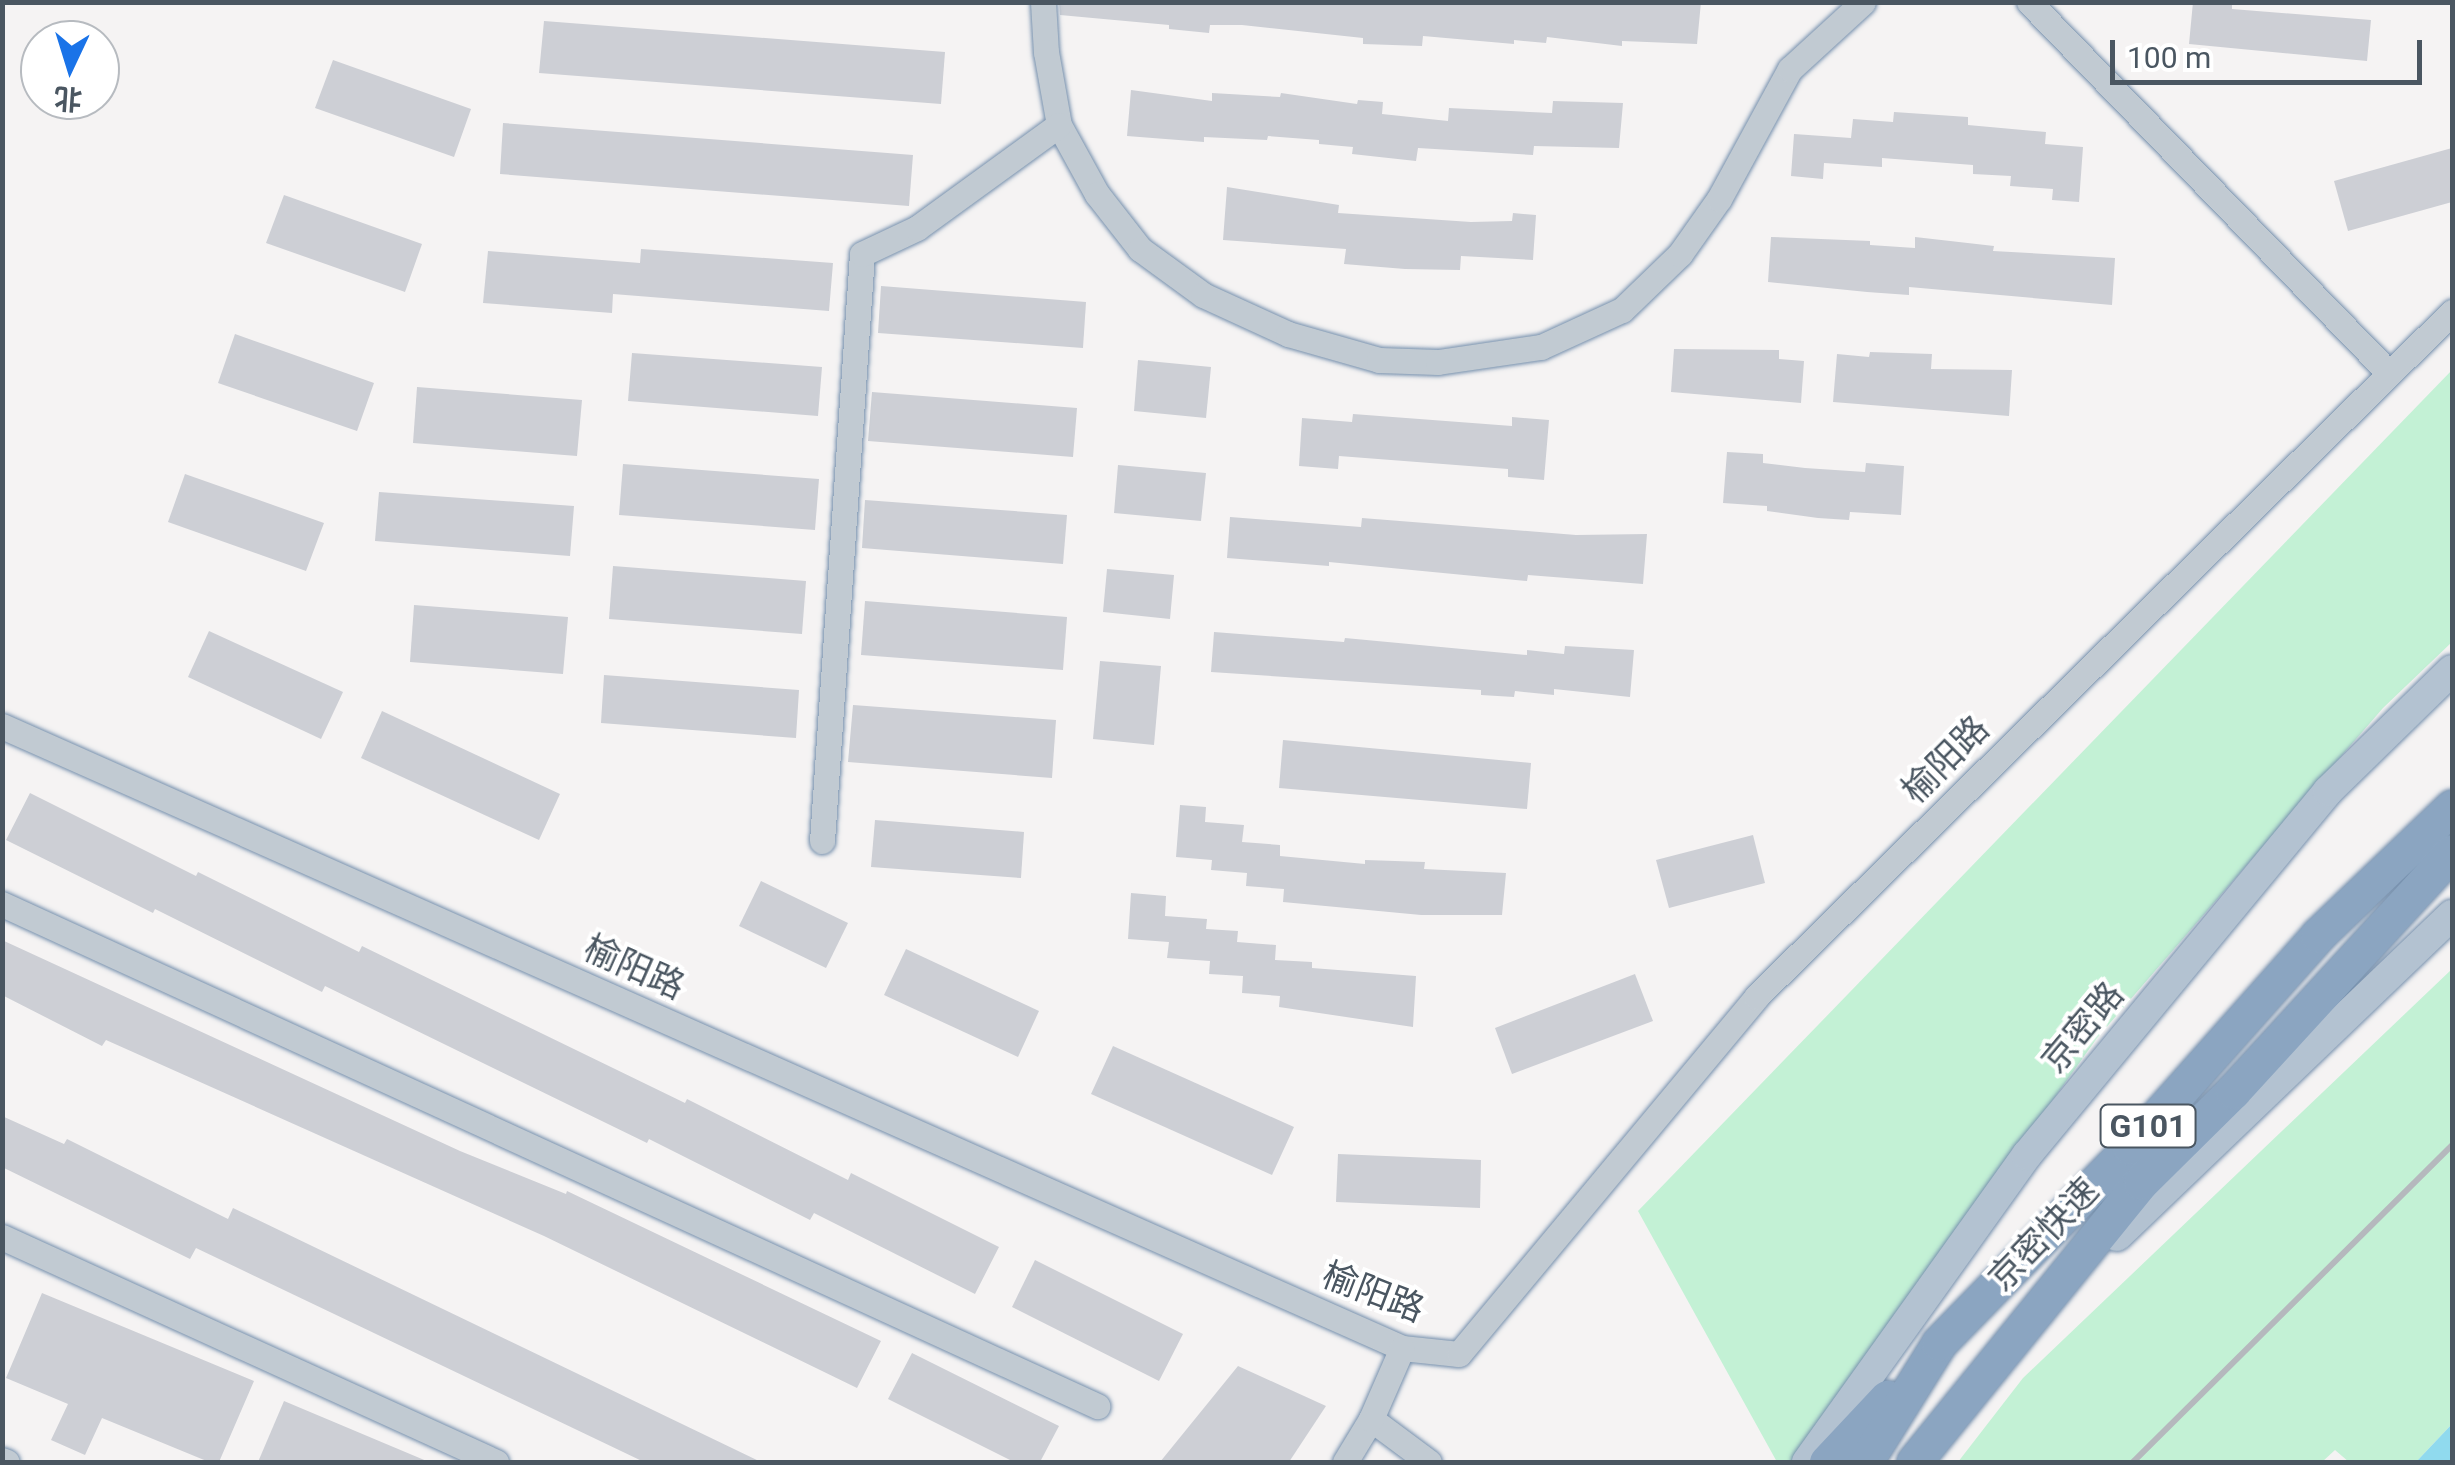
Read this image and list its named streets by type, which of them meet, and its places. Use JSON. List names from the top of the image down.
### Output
{
  "streets": {
    "highway": ["G101", "京密快速"],
    "main road": ["京密路"],
    "street": ["榆阳路"]
  },
  "scale_bar": "100 m",
  "north": "bottom"
}
